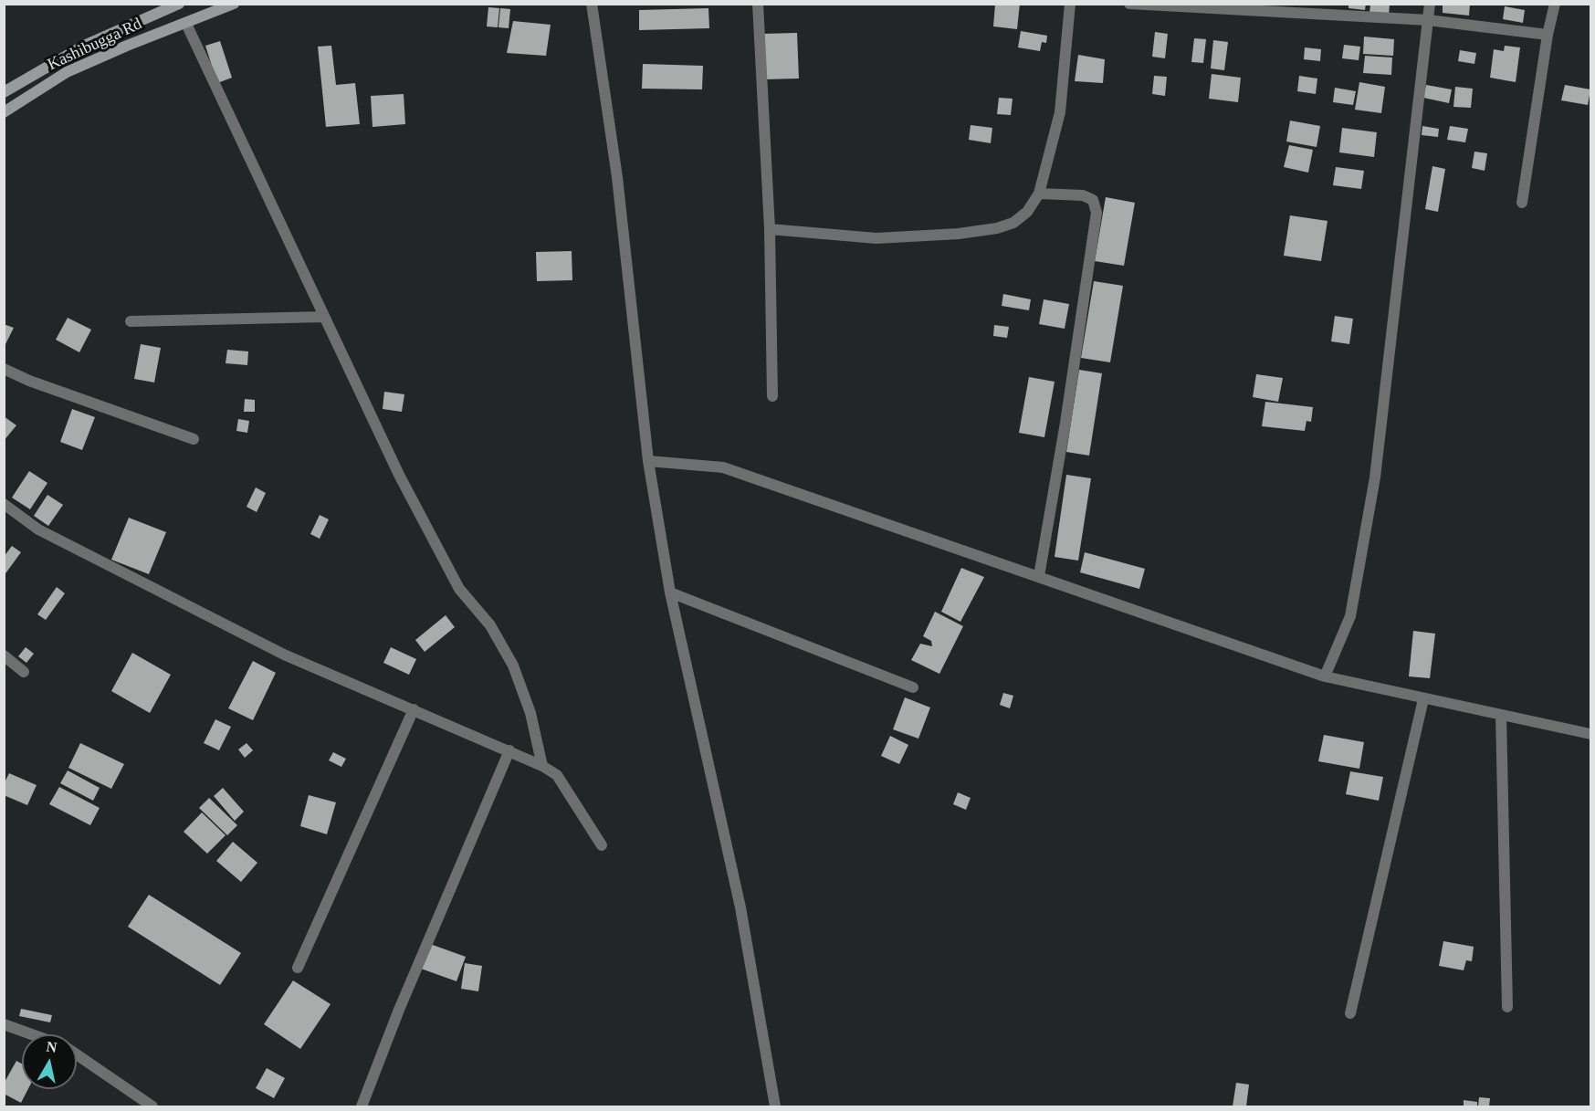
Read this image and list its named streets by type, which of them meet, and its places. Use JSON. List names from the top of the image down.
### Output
{
  "streets": {
    "main road": ["Kashibugga Rd"]
  },
  "north": "top"
}
